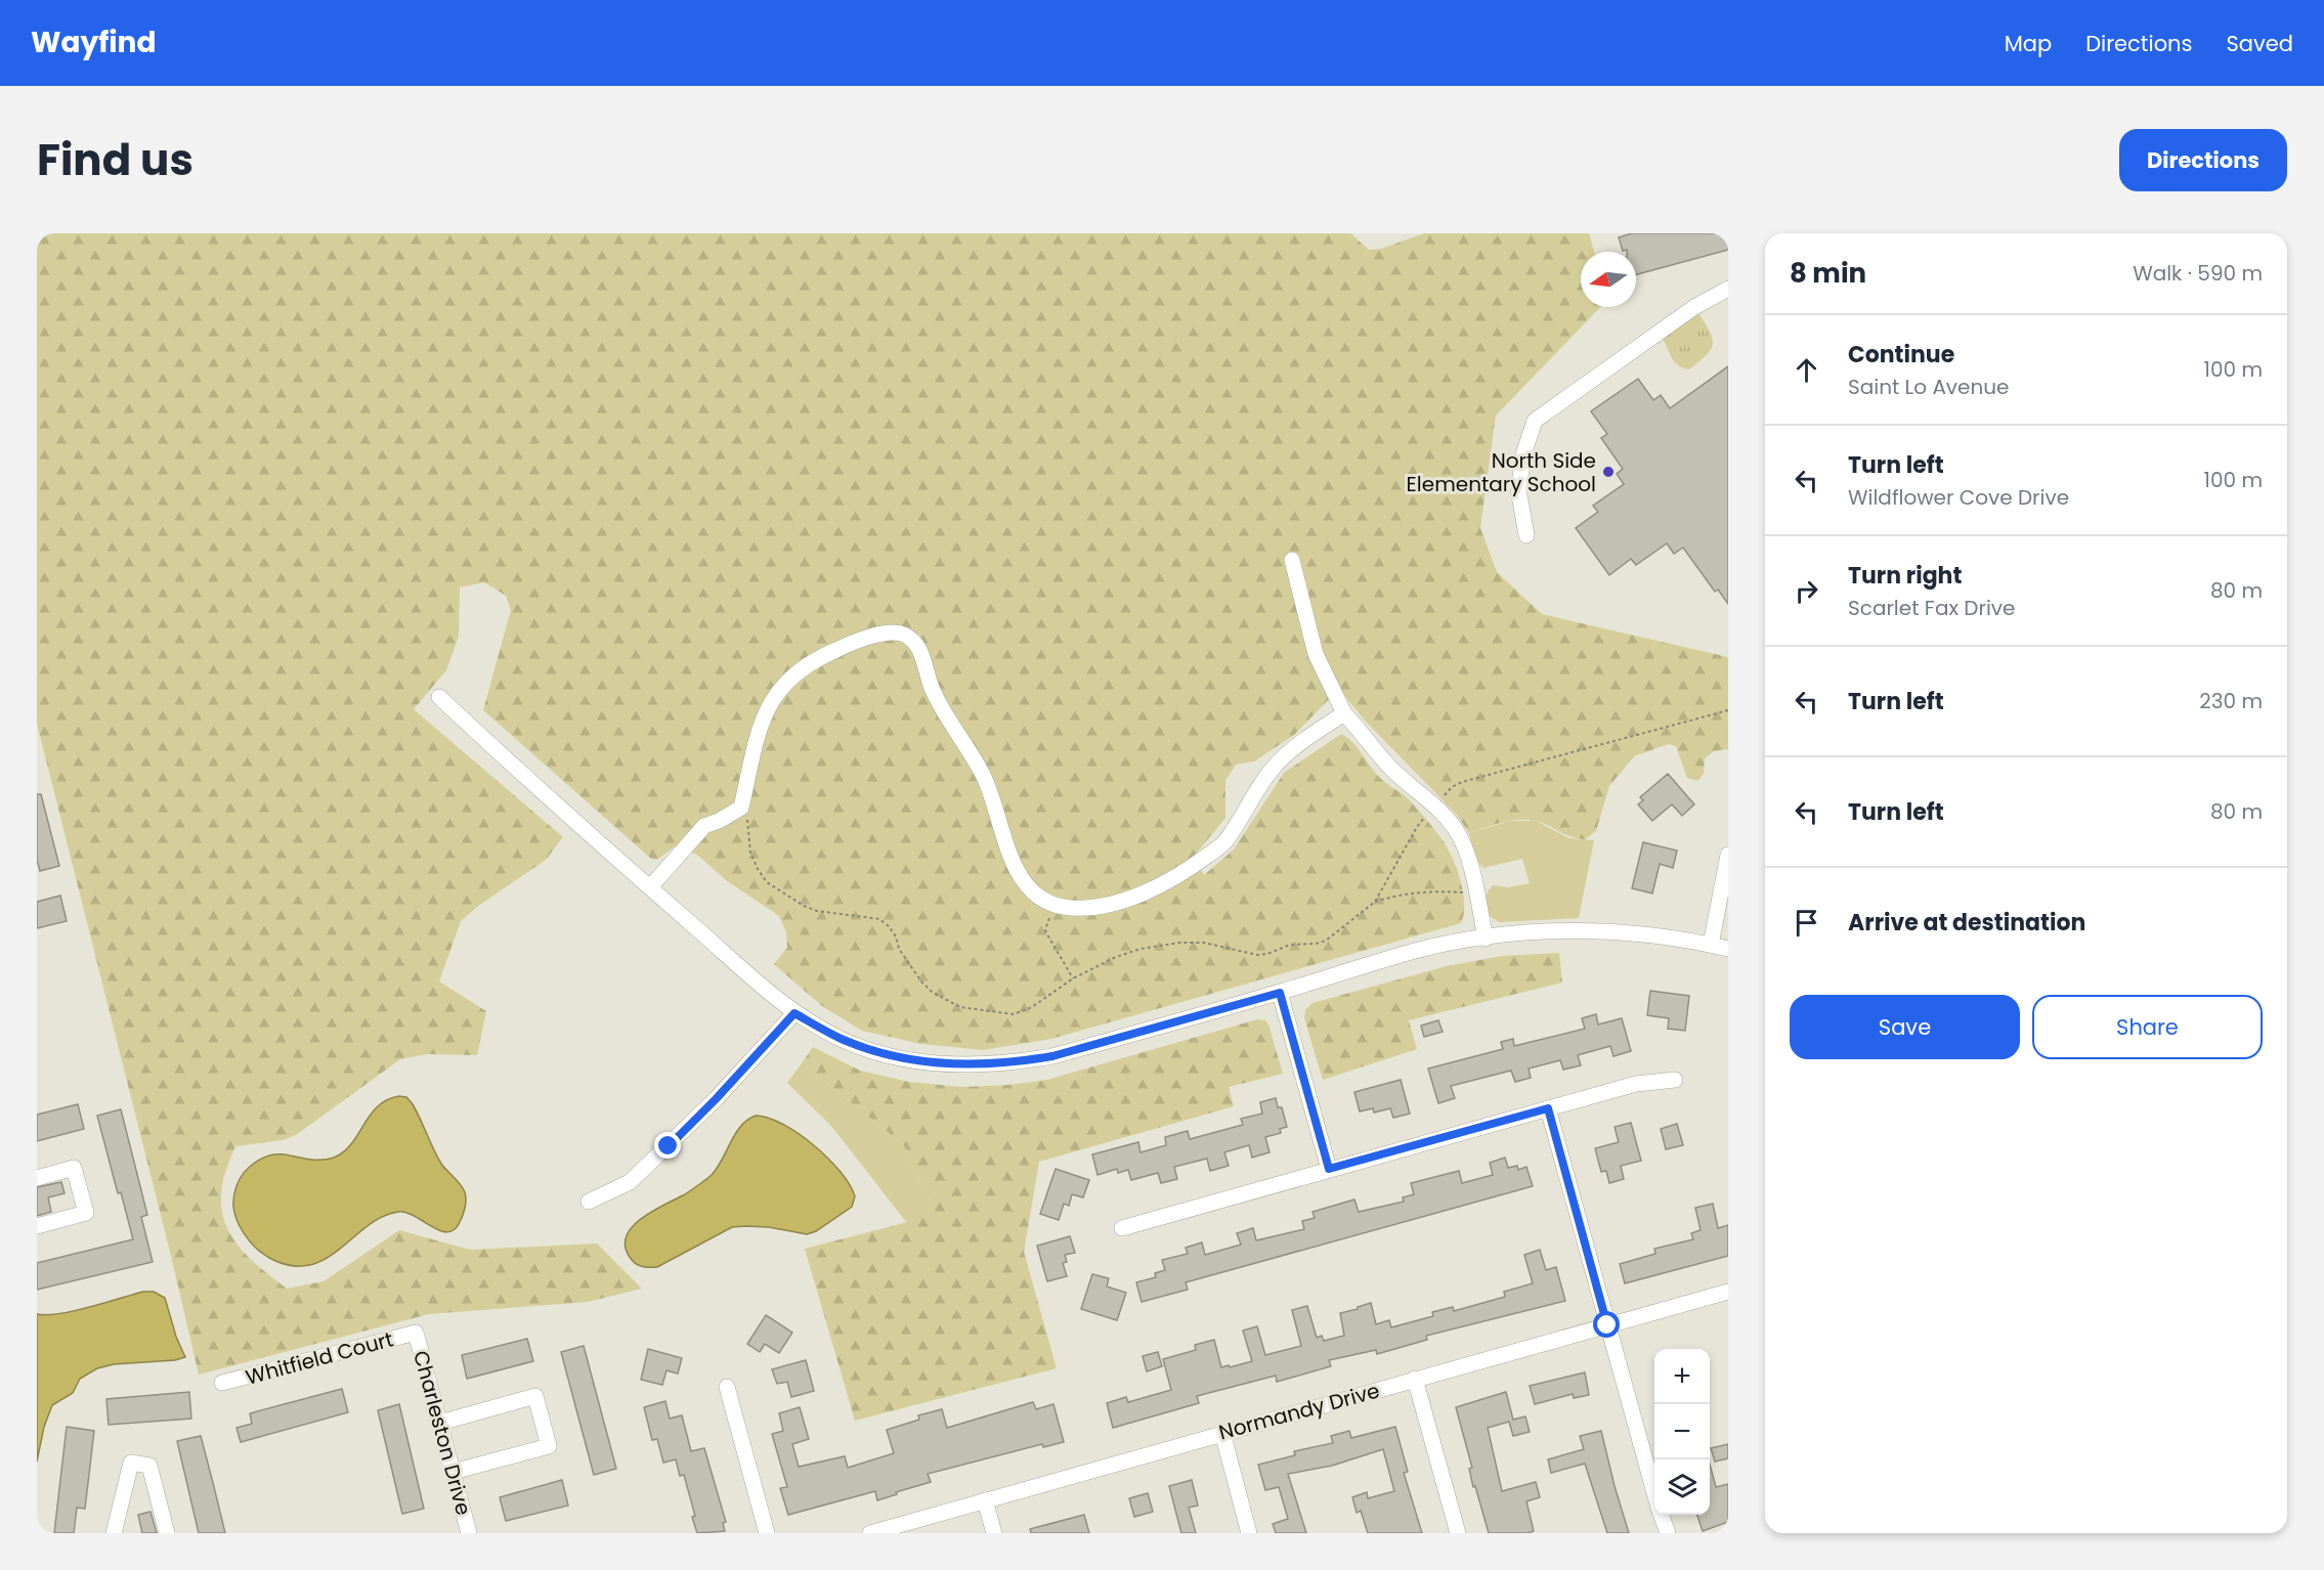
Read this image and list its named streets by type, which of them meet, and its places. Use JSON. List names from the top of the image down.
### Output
{
  "streets": {
    "street": ["Whitfield Court", "Normandy Drive", "Charleston Drive"]
  },
  "crossings": [
    ["Whitfield Court", "Charleston Drive"]
  ],
  "places": ["North Side Elementary School"],
  "north": "left",
  "page": {
    "header": "Wayfind",
    "nav": ["Map", "Directions", "Saved"],
    "title": "Find us",
    "buttons": [
      "Directions",
      ["Save", "Share"]
    ],
    "heading": ["8 min", "Walk · 590 m"],
    "list": [
      ["Continue", "Saint Lo Avenue", "100 m"],
      ["Turn left", "Wildflower Cove Drive", "100 m"],
      ["Turn right", "Scarlet Fax Drive", "80 m"],
      ["Turn left", "230 m"],
      ["Turn left", "80 m"],
      "Arrive at destination"
    ],
    "map_buttons": ["+", "−"]
  }
}
